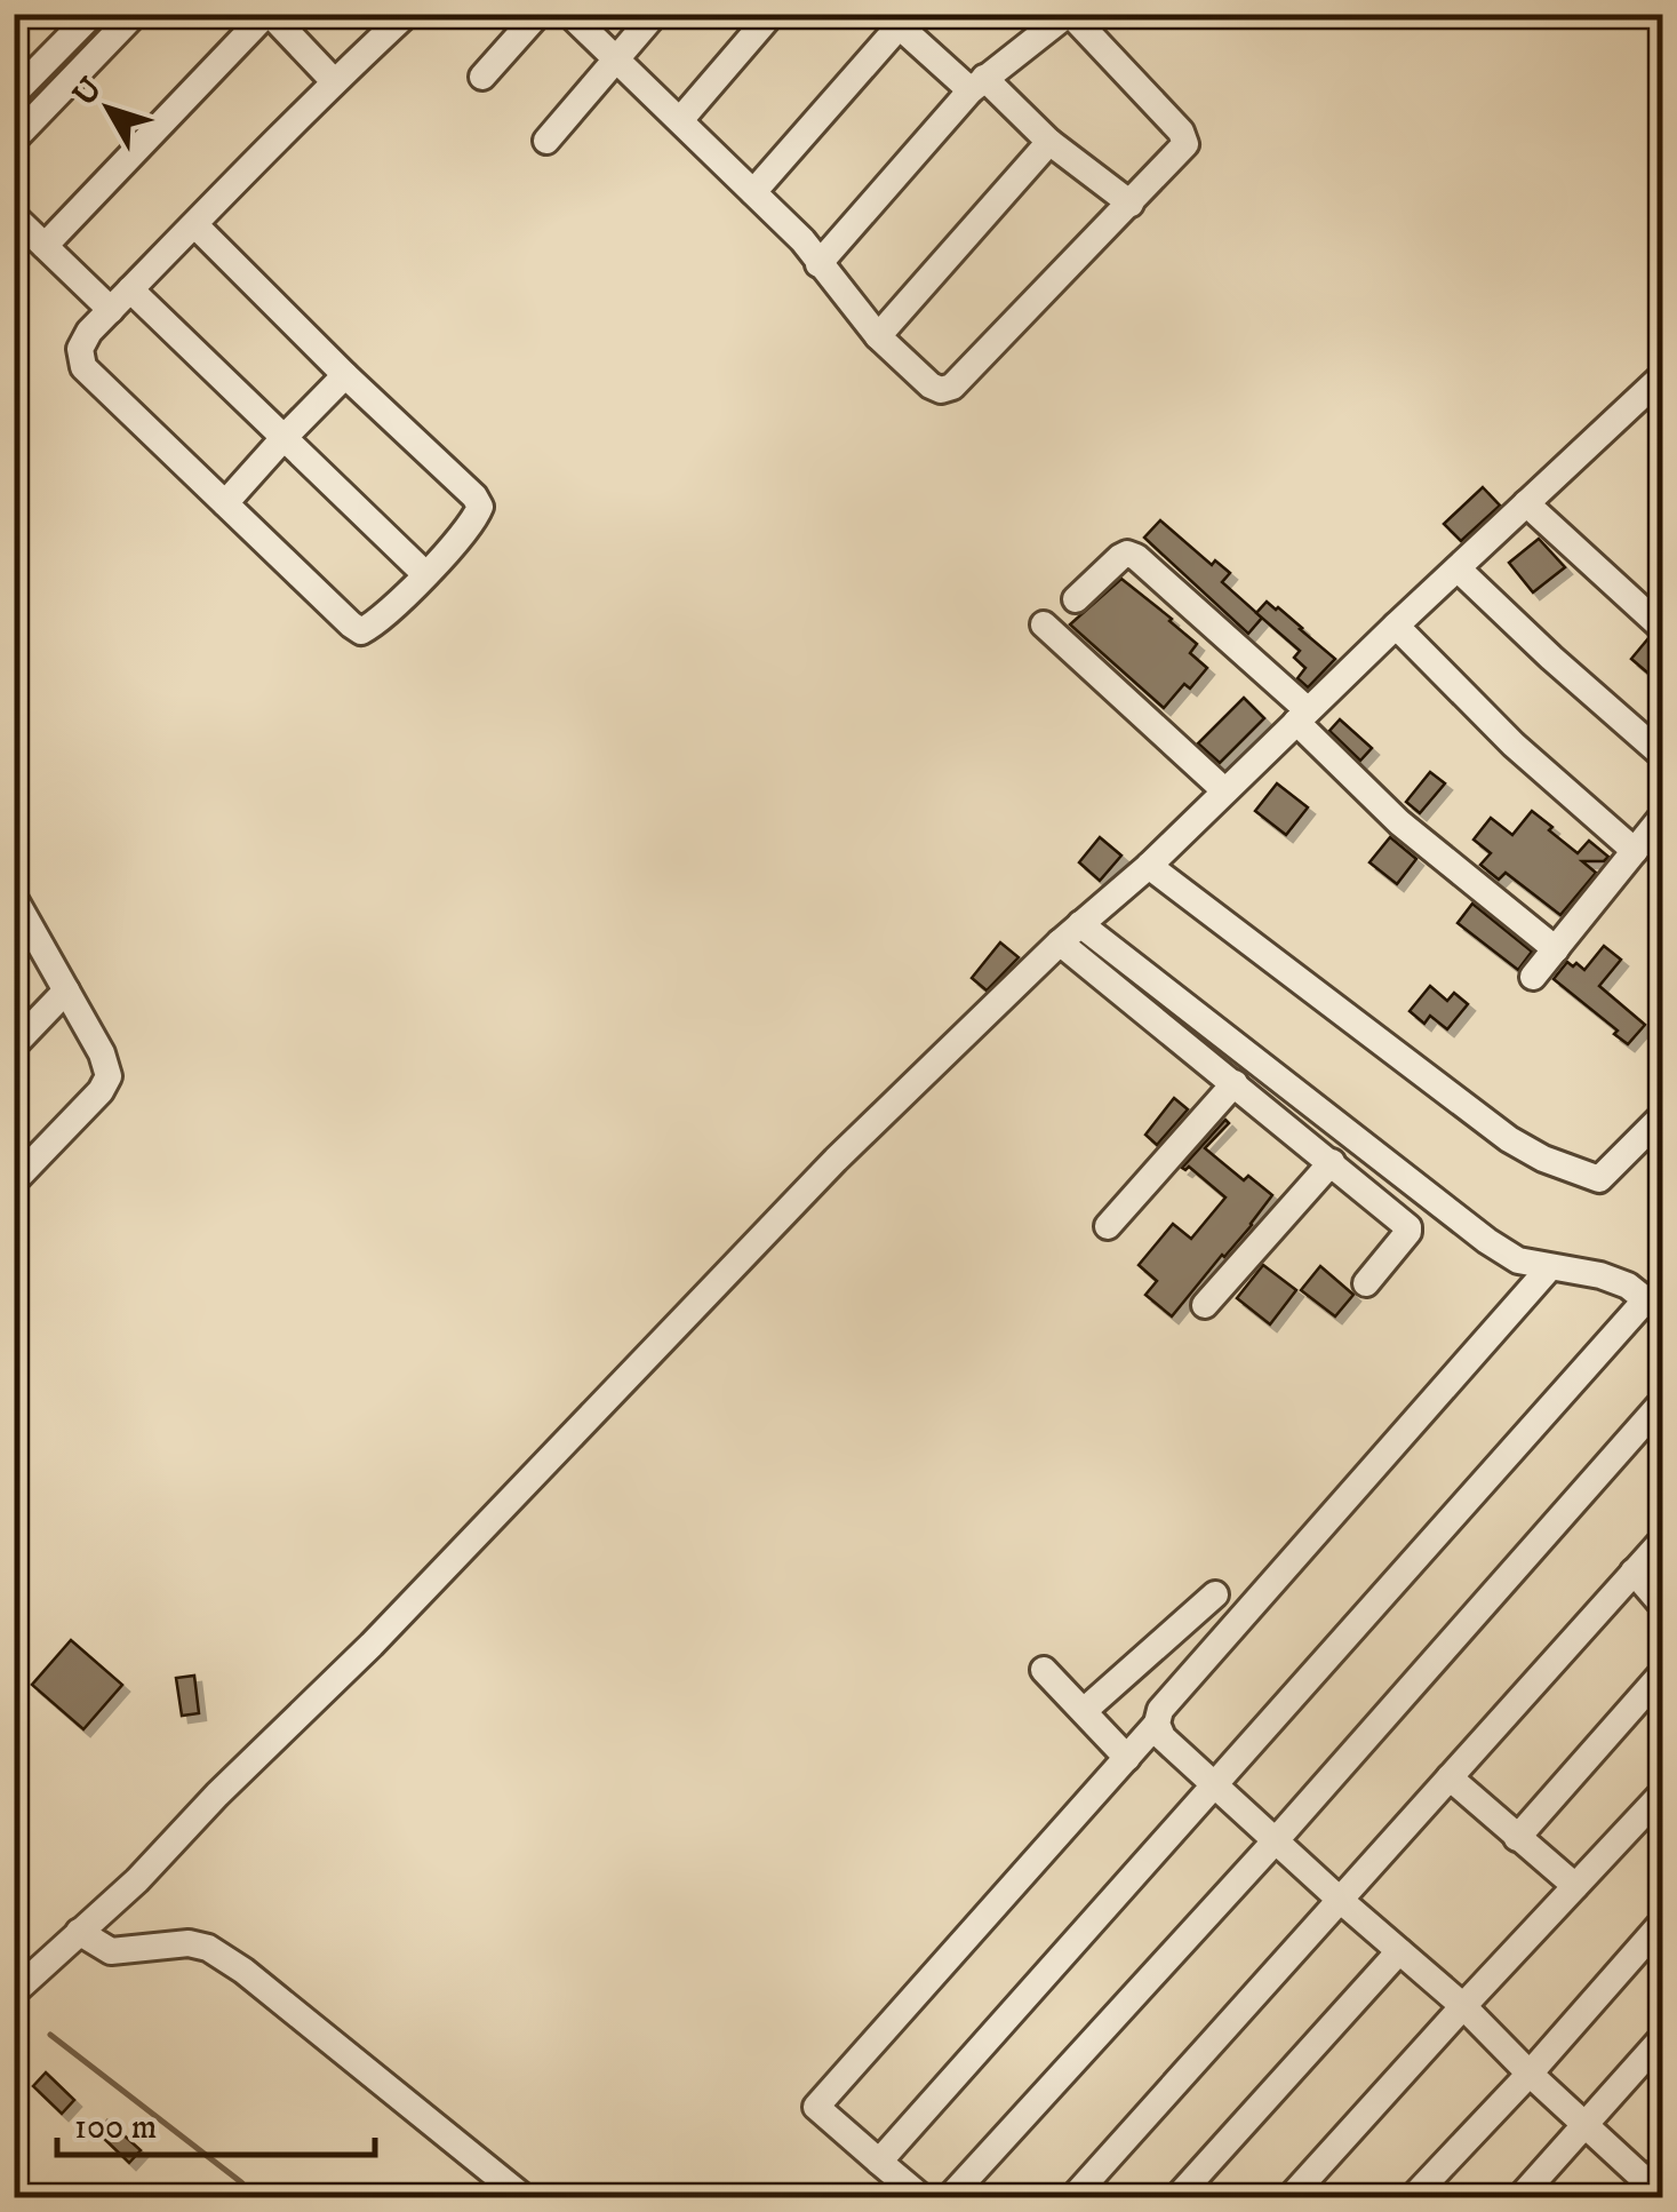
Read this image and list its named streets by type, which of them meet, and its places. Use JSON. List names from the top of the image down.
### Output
{
  "scale_bar": "100 m",
  "north": "top left"
}
